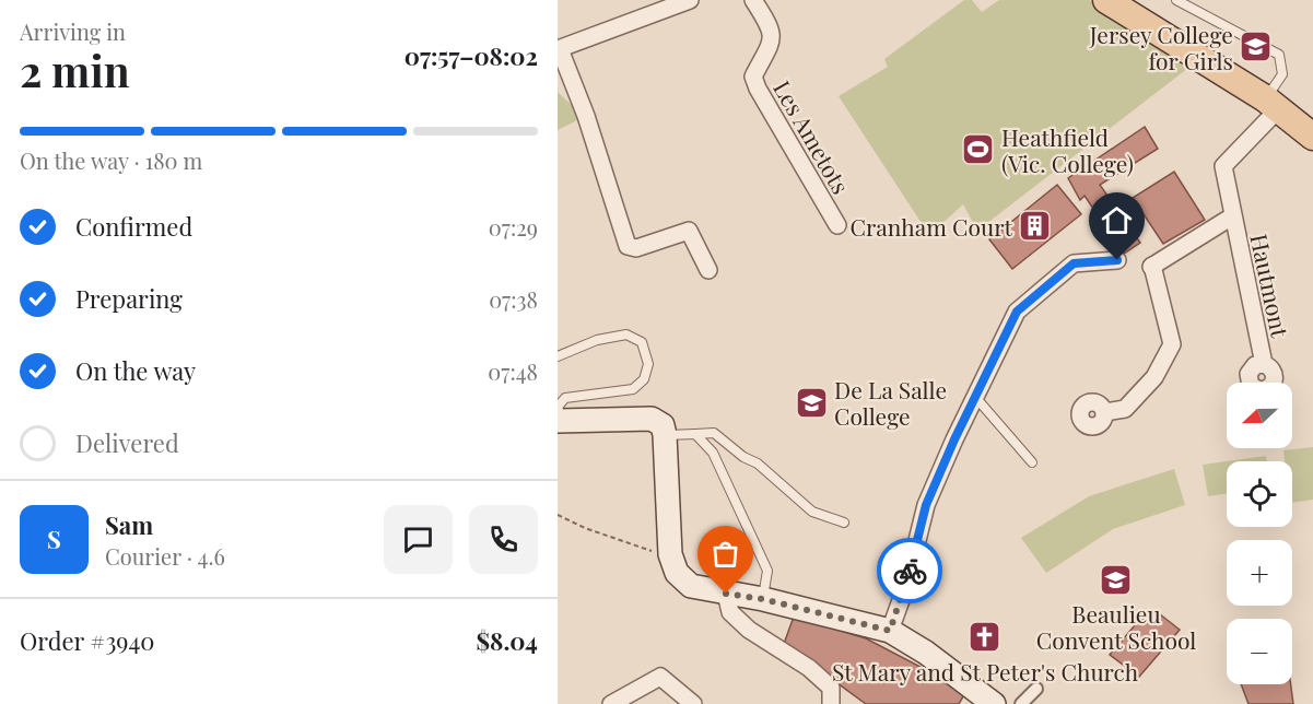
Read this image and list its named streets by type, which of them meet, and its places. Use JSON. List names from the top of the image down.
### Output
{
  "streets": {
    "street": ["Les Ametots", "Hautmont"]
  },
  "places": {
    "school or university": ["Jersey College for Girls", "De La Salle College", "Beaulieu Convent School"],
    "sports": ["Heathfield (Vic. College)"],
    "building": ["Cranham Court"],
    "church": ["St Mary and St Peter's Church"]
  },
  "north": "left",
  "page": {
    "heading": ["2 min", "Arriving in", "07:57–08:02"],
    "panel": [
      "Sam",
      "Courier · 4.6",
      "Order #3940",
      "$8.04"
    ],
    "bar": "On the way · 180 m",
    "list": [
      ["Confirmed", "07:29"],
      ["Preparing", "07:38"],
      ["On the way", "07:48"],
      "Delivered"
    ],
    "map_buttons": ["+", "−"],
    "round": "S"
  }
}
